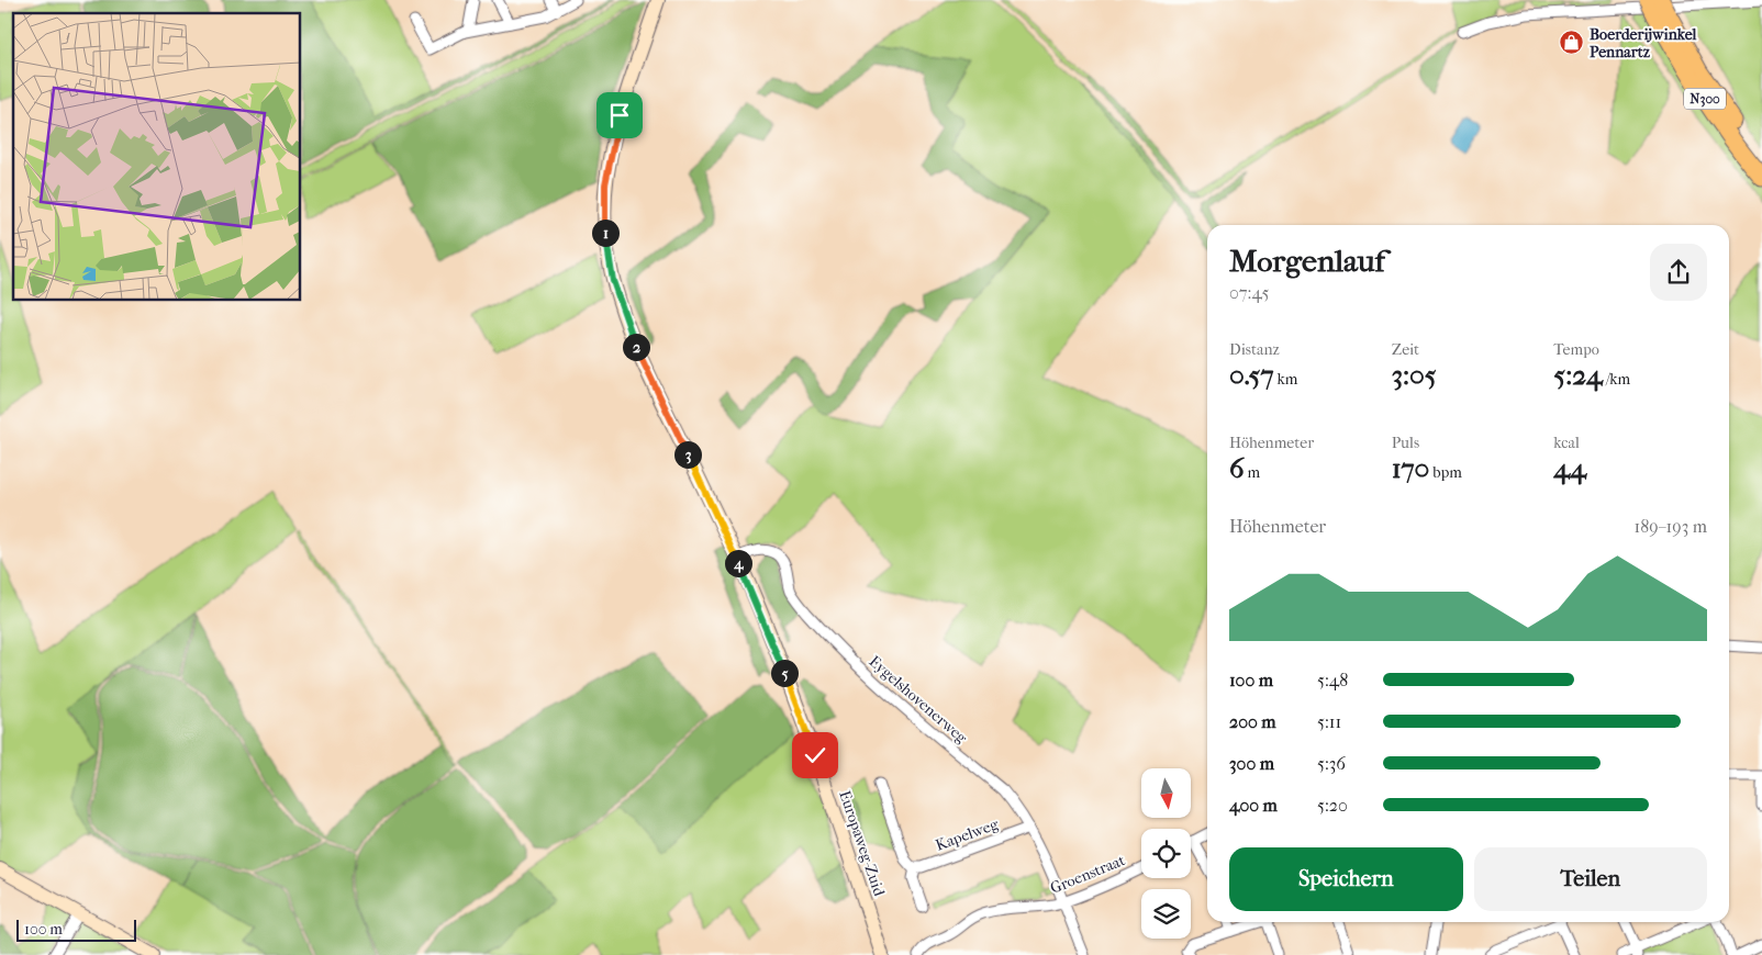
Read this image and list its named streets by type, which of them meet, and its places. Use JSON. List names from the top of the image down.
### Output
{
  "streets": {
    "highway": ["N300"],
    "street": [
      "Eygelshovenerweg",
      "Kapelweg",
      "Europaweg-Zuid",
      "Groenstraat"
    ]
  },
  "crossings": [
    ["Eygelshovenerweg", "Kapelweg"],
    ["Eygelshovenerweg", "Europaweg-Zuid"],
    ["Eygelshovenerweg", "Groenstraat"]
  ],
  "places": {
    "shop": ["Boerderijwinkel Pennartz"]
  },
  "scale_bar": "100 m",
  "north": "bottom",
  "page": {
    "pins": [
      "1",
      "2",
      "3",
      "4",
      "5"
    ],
    "heading": ["Morgenlauf", "07:45"],
    "stats": [
      ["Distanz", "0.57 km"],
      ["Zeit", "3:05"],
      ["Tempo", "5:24 /km"],
      ["Höhenmeter", "6 m"],
      ["Puls", "170 bpm"],
      ["kcal", "44"]
    ],
    "chart": ["Höhenmeter", "189–193 m"],
    "list": [
      {
        "name": "100 m",
        "note": "5:48"
      },
      {
        "name": "200 m",
        "note": "5:11"
      },
      {
        "name": "300 m",
        "note": "5:36"
      },
      {
        "name": "400 m",
        "note": "5:20"
      }
    ],
    "buttons": ["Speichern", "Teilen"],
    "scale": "100 m"
  }
}
